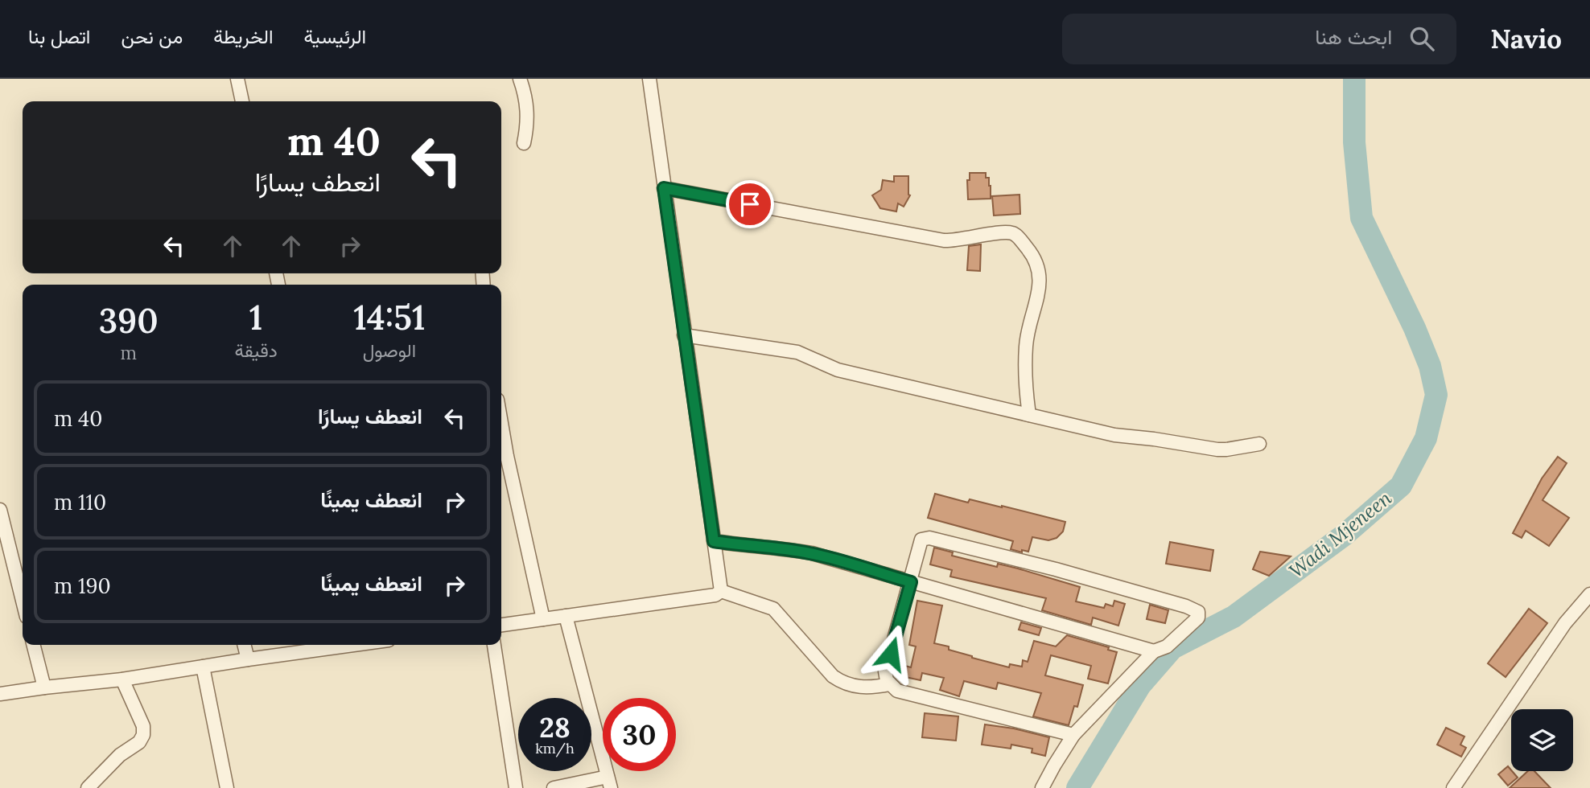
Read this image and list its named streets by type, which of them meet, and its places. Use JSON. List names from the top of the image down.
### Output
{
  "water": ["Wadi Mjeneen"],
  "page": {
    "header": "Navio",
    "search": "ابحث هنا",
    "nav": [
      "الرئيسية",
      "الخريطة",
      "من نحن",
      "اتصل بنا"
    ],
    "turn": ["40 m", "انعطف يسارًا"],
    "eta": [
      "14:51",
      "الوصول",
      "1",
      "دقيقة",
      "390",
      "m"
    ],
    "list": [
      {
        "name": "انعطف يسارًا",
        "value": "40 m"
      },
      {
        "name": "انعطف يمينًا",
        "value": "110 m"
      },
      {
        "name": "انعطف يمينًا",
        "value": "190 m"
      }
    ],
    "speed": "28 km/h",
    "limit": "30"
  }
}
